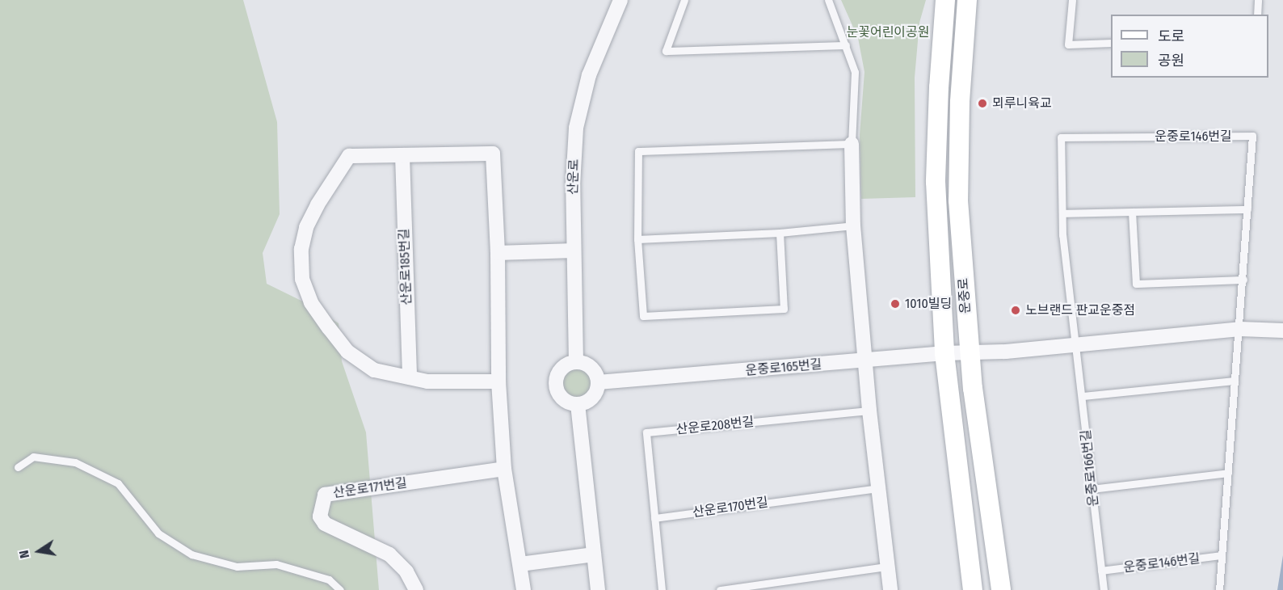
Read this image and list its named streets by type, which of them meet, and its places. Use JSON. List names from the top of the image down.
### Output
{
  "streets": {
    "main road": ["운중로"],
    "street": [
      "산운로",
      "산운로185번길",
      "운중로165번길",
      "산운로171번길"
    ],
    "lane": [
      "운중로146번길",
      "산운로208번길",
      "운중로166번길",
      "산운로170번길"
    ]
  },
  "crossings": [
    ["운중로146번길", "운중로166번길"],
    ["산운로", "운중로165번길"],
    ["운중로", "운중로165번길"],
    ["산운로208번길", "산운로170번길"]
  ],
  "parks": ["눈꽃어린이공원"],
  "places": ["뫼루니육교", "1010빌딩", "노브랜드 판교운중점"],
  "legend": ["도로", "공원"],
  "north": "left"
}
